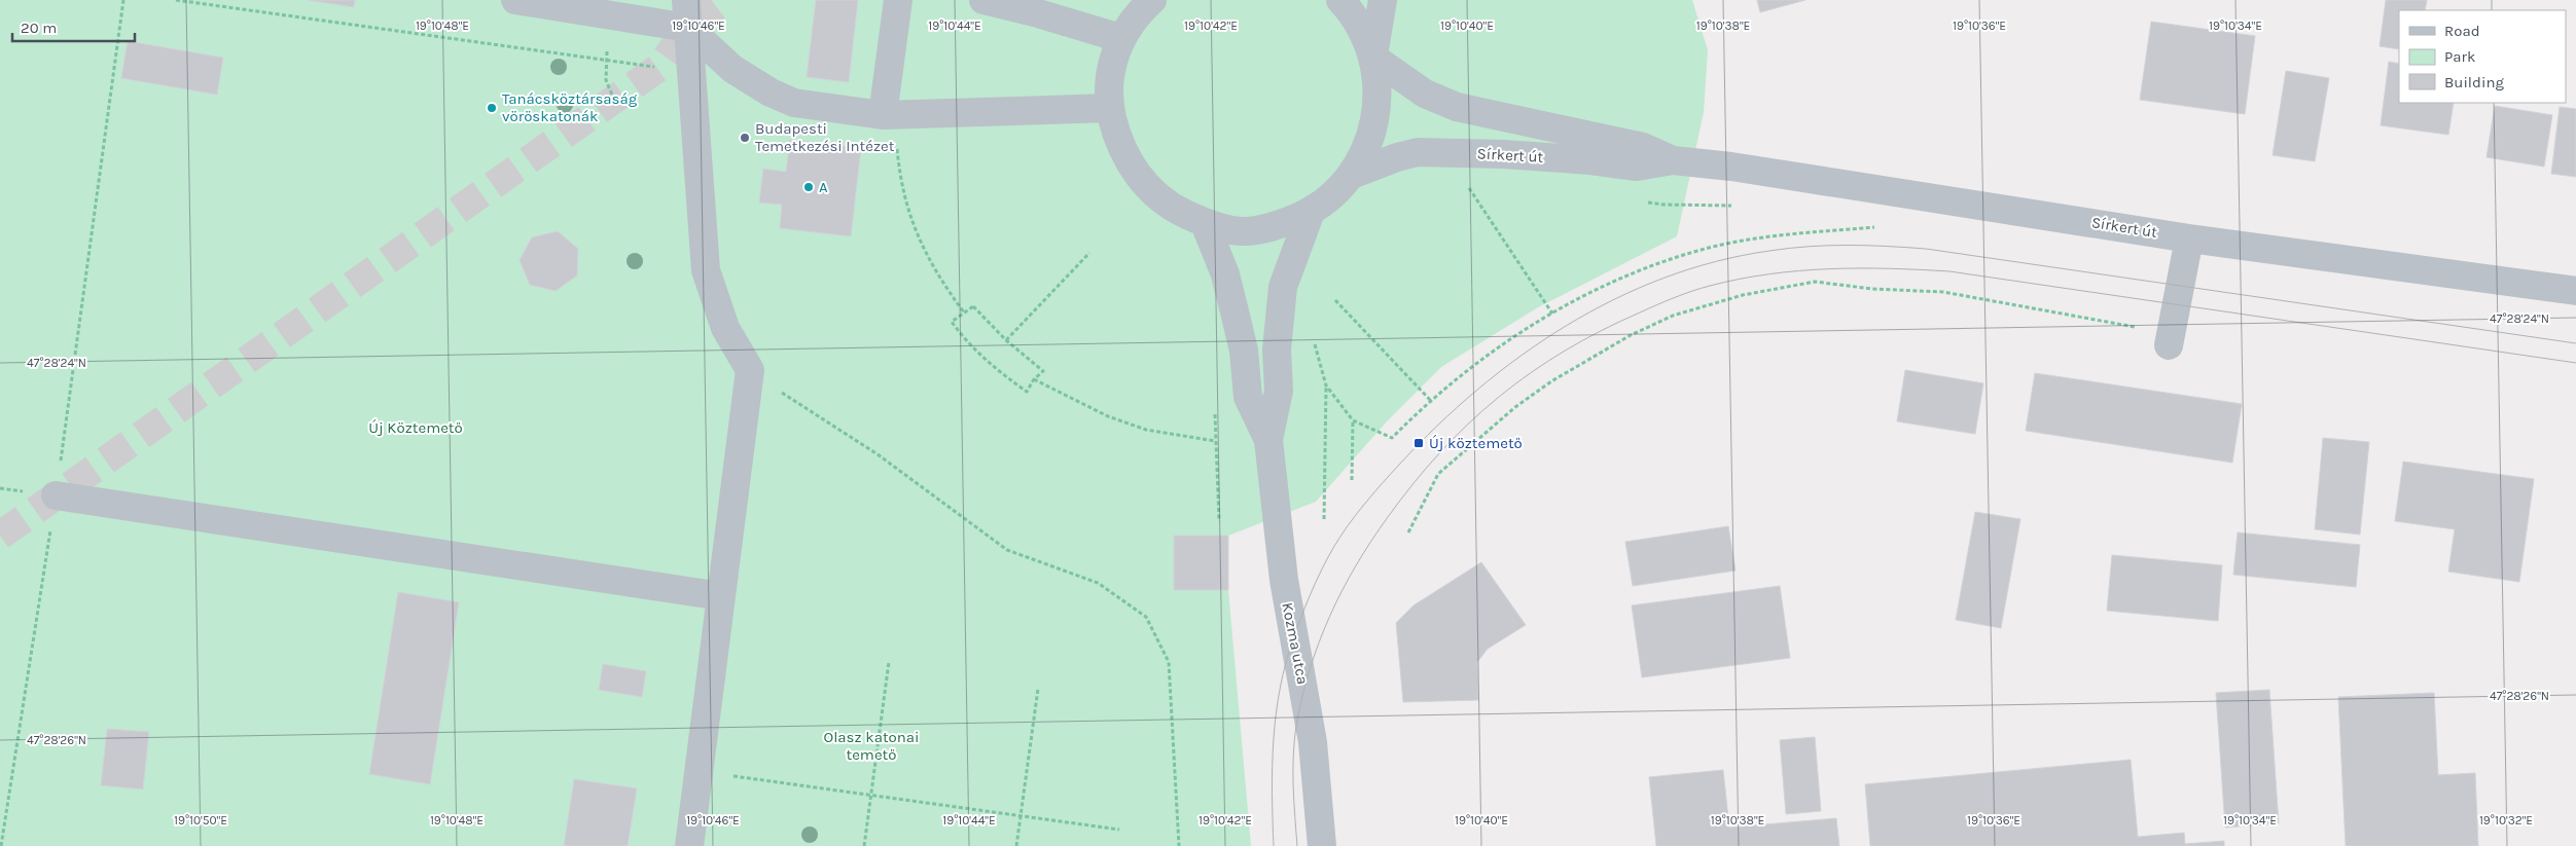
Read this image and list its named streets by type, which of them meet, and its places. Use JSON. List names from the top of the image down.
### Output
{
  "streets": {
    "street": ["Sírkert út", "Kozma utca"]
  },
  "parks": ["Új Köztemető", "Olasz katonai temető"],
  "places": {
    "other": ["Tanácsköztársaság vöröskatonák", "Budapesti Temetkezési Intézet", "A"],
    "transit": ["Új köztemető"]
  },
  "legend": ["Road", "Park", "Building"],
  "scale_bar": "20 m",
  "coordinates": [
    "19°10'48\"E",
    "19°10'46\"E",
    "19°10'44\"E",
    "19°10'42\"E",
    "19°10'40\"E",
    "19°10'38\"E",
    "19°10'36\"E",
    "19°10'34\"E",
    "47°28'24\"N",
    "47°28'26\"N",
    "19°10'50\"E",
    "19°10'32\"E"
  ]
}
